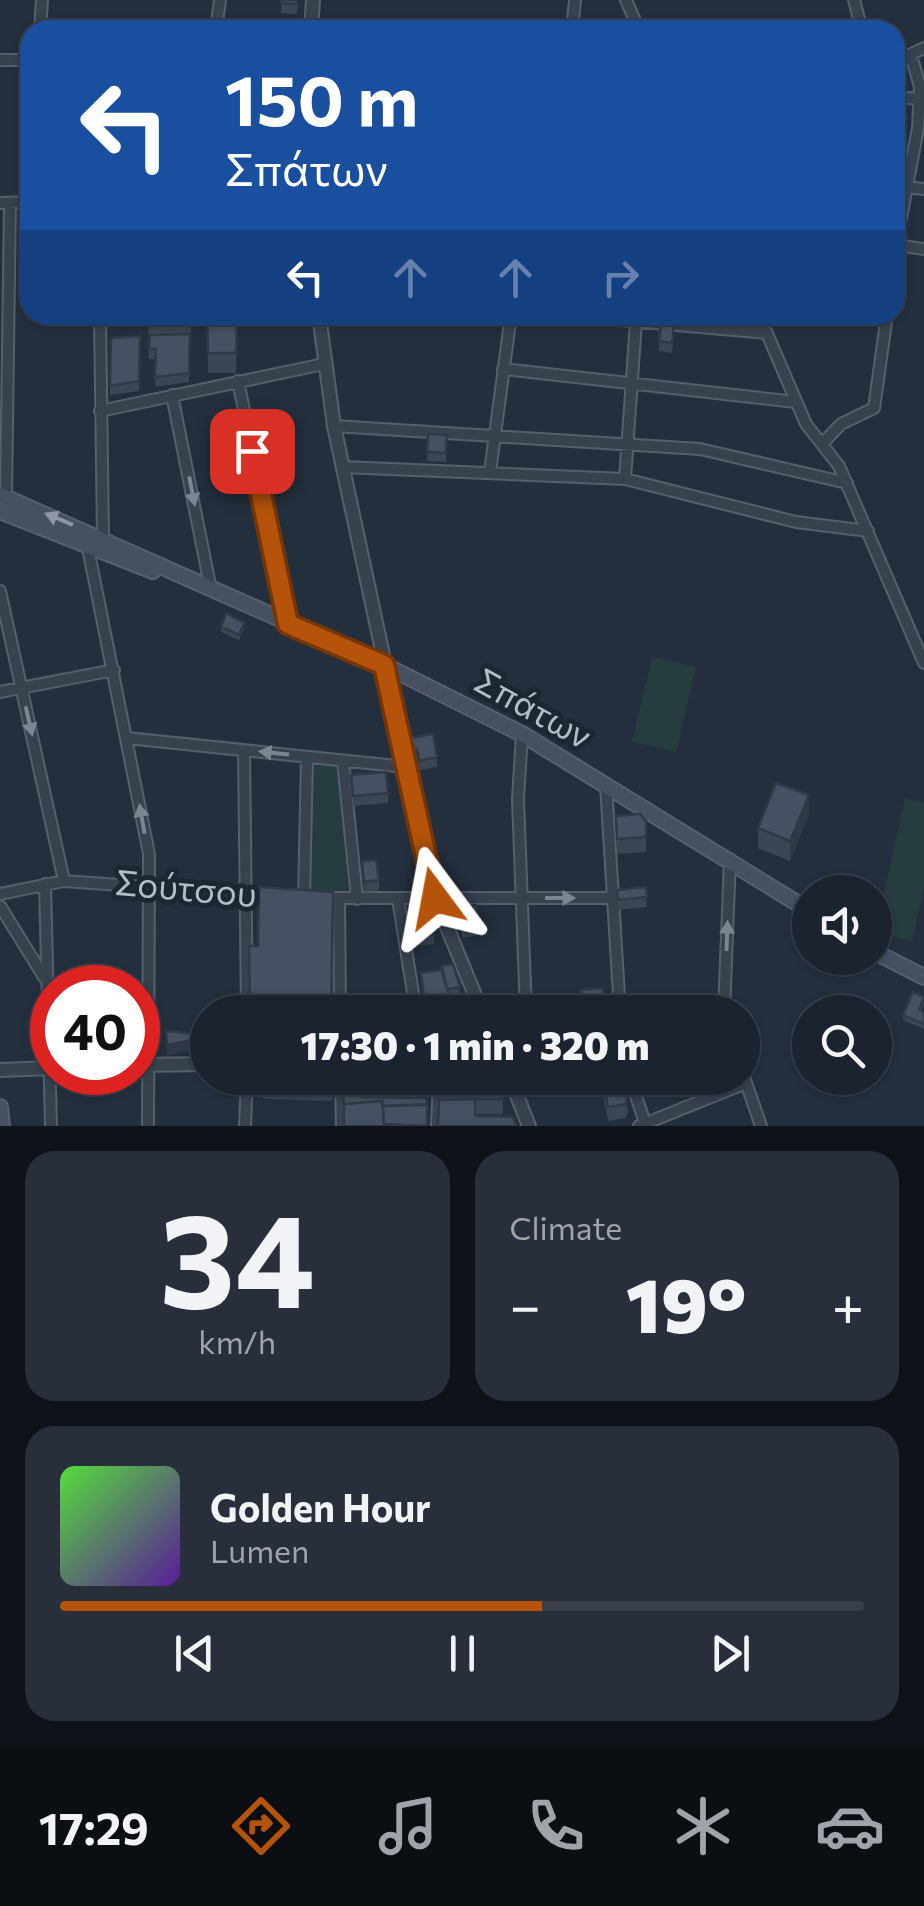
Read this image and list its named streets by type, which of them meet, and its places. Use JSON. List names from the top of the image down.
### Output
{
  "streets": {
    "main road": ["Σπάτων"],
    "street": ["Σούτσου"]
  },
  "page": {
    "turn": ["150 m", "Σπάτων"],
    "limit": "40",
    "trip": "17:30 · 1 min · 320 m",
    "tile": [
      ["34", "km/h"],
      "Climate"
    ],
    "heat": ["−", "19°", "+"],
    "song": ["Golden Hour", "Lumen"],
    "tabs": "17:29"
  }
}
